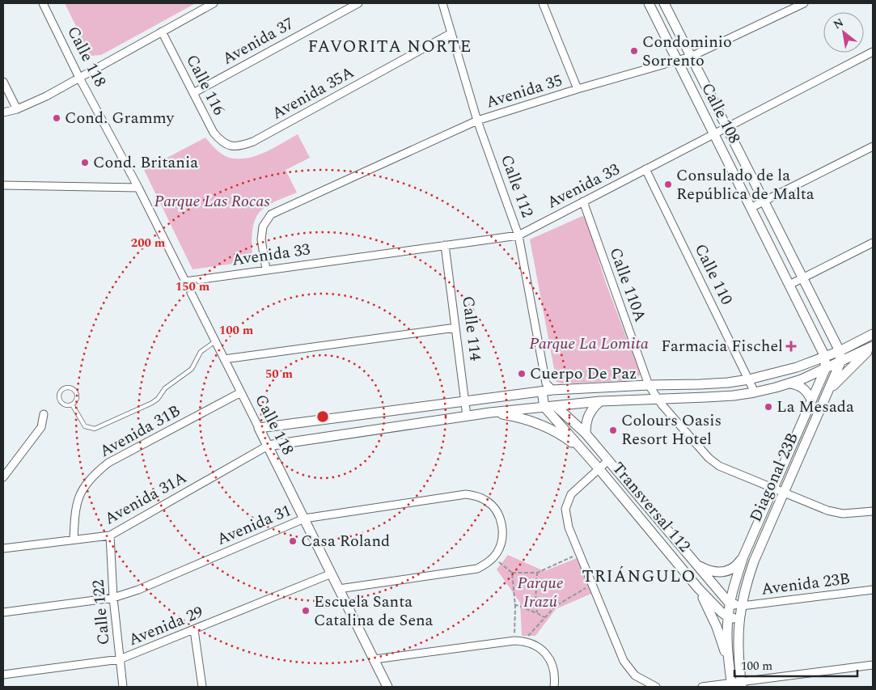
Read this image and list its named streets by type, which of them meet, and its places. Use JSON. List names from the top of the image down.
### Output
{
  "streets": {
    "street": [
      "Avenida 37",
      "Calle 118",
      "Calle 116",
      "Avenida 35",
      "Avenida 35A",
      "Calle 108",
      "Calle 112",
      "Avenida 33",
      "Calle 110",
      "Calle 110A",
      "Calle 114",
      "Avenida 31B",
      "Diagonal 23B",
      "Avenida 31A",
      "Transversal 112",
      "Avenida 31",
      "Avenida 23B",
      "Calle 122",
      "Avenida 29"
    ]
  },
  "crossings": [
    ["Avenida 37", "Calle 116"],
    ["Calle 118", "Avenida 33"],
    ["Calle 118", "Avenida 31B"],
    ["Calle 118", "Avenida 31A"],
    ["Calle 118", "Avenida 31"],
    ["Calle 118", "Avenida 29"],
    ["Calle 116", "Avenida 35A"],
    ["Avenida 35", "Calle 108"],
    ["Avenida 35", "Calle 112"],
    ["Avenida 35", "Avenida 33"],
    ["Avenida 35A", "Calle 112"],
    ["Calle 108", "Avenida 33"],
    ["Calle 108", "Diagonal 23B"],
    ["Calle 112", "Avenida 33"],
    ["Calle 112", "Transversal 112"],
    ["Avenida 33", "Calle 110"],
    ["Avenida 33", "Calle 110A"],
    ["Avenida 33", "Calle 114"],
    ["Calle 110A", "Diagonal 23B"],
    ["Avenida 31B", "Avenida 31A"],
    ["Diagonal 23B", "Transversal 112"],
    ["Diagonal 23B", "Avenida 23B"],
    ["Avenida 31A", "Calle 122"],
    ["Avenida 31", "Calle 122"],
    ["Calle 122", "Avenida 29"]
  ],
  "districts": ["FAVORITA NORTE", "TRIÁNGULO"],
  "parks": ["Parque Las Rocas", "Parque La Lomita", "Parque Irazú"],
  "places": {
    "other": [
      "Condominio Sorrento",
      "Cond. Grammy",
      "Cond. Britania",
      "Consulado de la República de Malta",
      "Cuerpo De Paz",
      "La Mesada",
      "Colours Oasis Resort Hotel",
      "Casa Roland",
      "Escuela Santa Catalina de Sena"
    ],
    "health": ["Farmacia Fischel"]
  },
  "scale_bar": "100 m",
  "north": "top left",
  "rings": [
    "200 m",
    "150 m",
    "100 m",
    "50 m"
  ]
}
